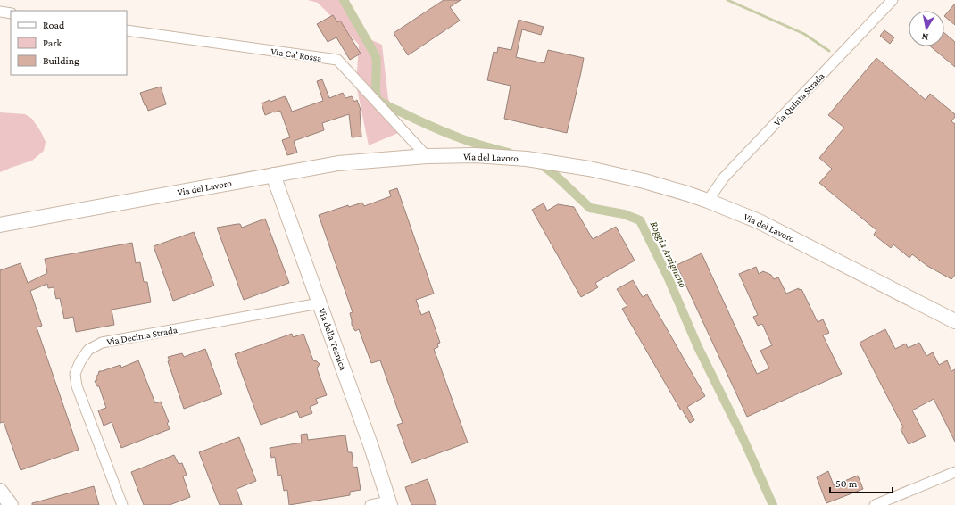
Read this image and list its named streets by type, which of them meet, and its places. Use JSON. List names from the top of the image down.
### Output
{
  "streets": {
    "street": [
      "Via Ca' Rossa",
      "Via Quinta Strada",
      "Via del Lavoro",
      "Via Decima Strada",
      "Via della Tecnica"
    ]
  },
  "crossings": [
    ["Via Ca' Rossa", "Via del Lavoro"],
    ["Via Quinta Strada", "Via del Lavoro"],
    ["Via del Lavoro", "Via della Tecnica"],
    ["Via Decima Strada", "Via della Tecnica"]
  ],
  "water": ["Roggia Arzignano"],
  "legend": ["Road", "Park", "Building"],
  "scale_bar": "50 m",
  "north": "bottom"
}
